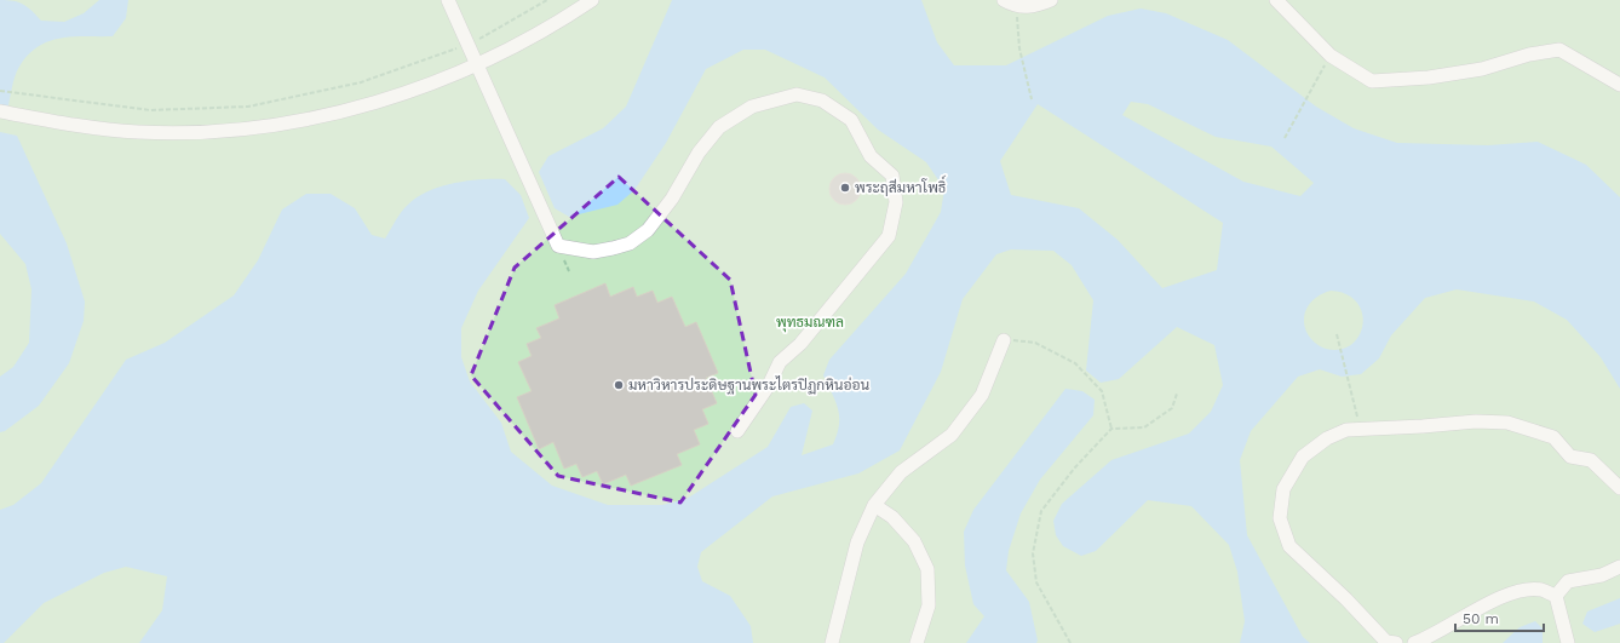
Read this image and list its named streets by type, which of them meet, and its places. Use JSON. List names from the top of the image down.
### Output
{
  "parks": ["พุทธมณฑล"],
  "places": ["พระฤสีมหาโพธิ์", "มหาวิหารประดิษฐานพระไตรปิฏกหินอ่อน"],
  "scale_bar": "50 m"
}
